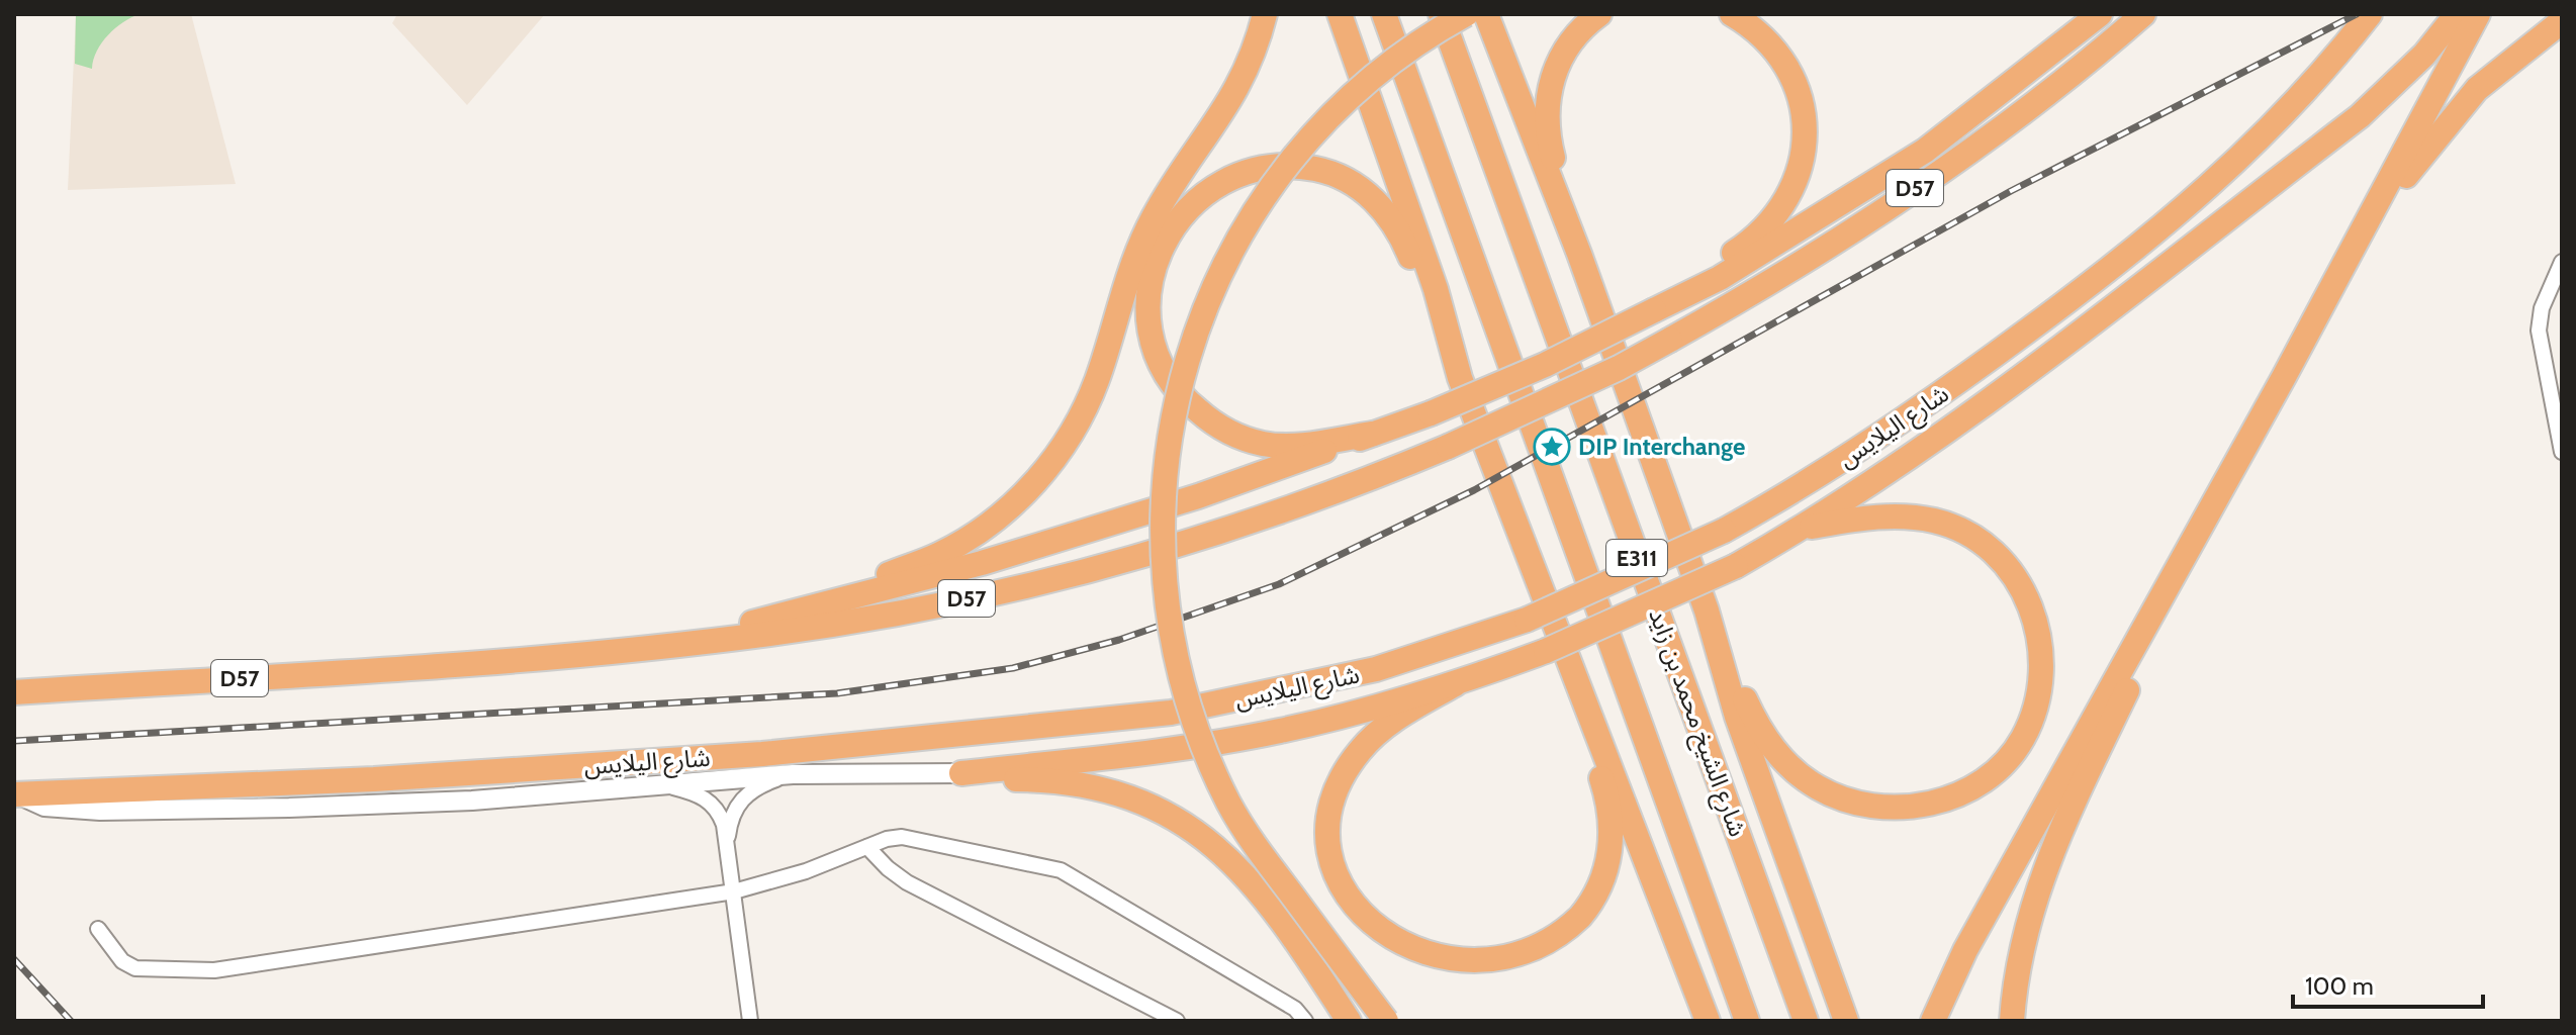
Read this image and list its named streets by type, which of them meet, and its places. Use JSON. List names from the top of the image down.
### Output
{
  "streets": {
    "highway": [
      "D57",
      "شارع اليلايس",
      "E311",
      "شارع الشيخ محمد بن زايد"
    ]
  },
  "places": {
    "place": ["DIP Interchange"]
  },
  "scale_bar": "100 m"
}
